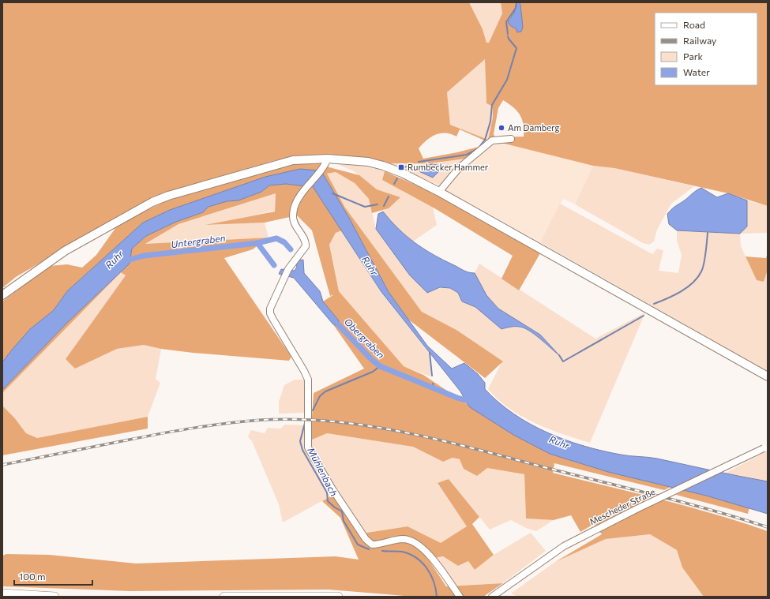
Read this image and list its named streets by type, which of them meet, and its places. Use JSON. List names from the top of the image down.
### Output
{
  "streets": {
    "street": ["Mescheder Straße"]
  },
  "water": [
    "Untergraben",
    "Ruhr",
    "Obergraben",
    "Mühlenbach"
  ],
  "places": {
    "other": ["Am Damberg"],
    "transit": ["Rumbecker Hammer"]
  },
  "legend": [
    "Road",
    "Railway",
    "Park",
    "Water"
  ],
  "scale_bar": "100 m"
}
